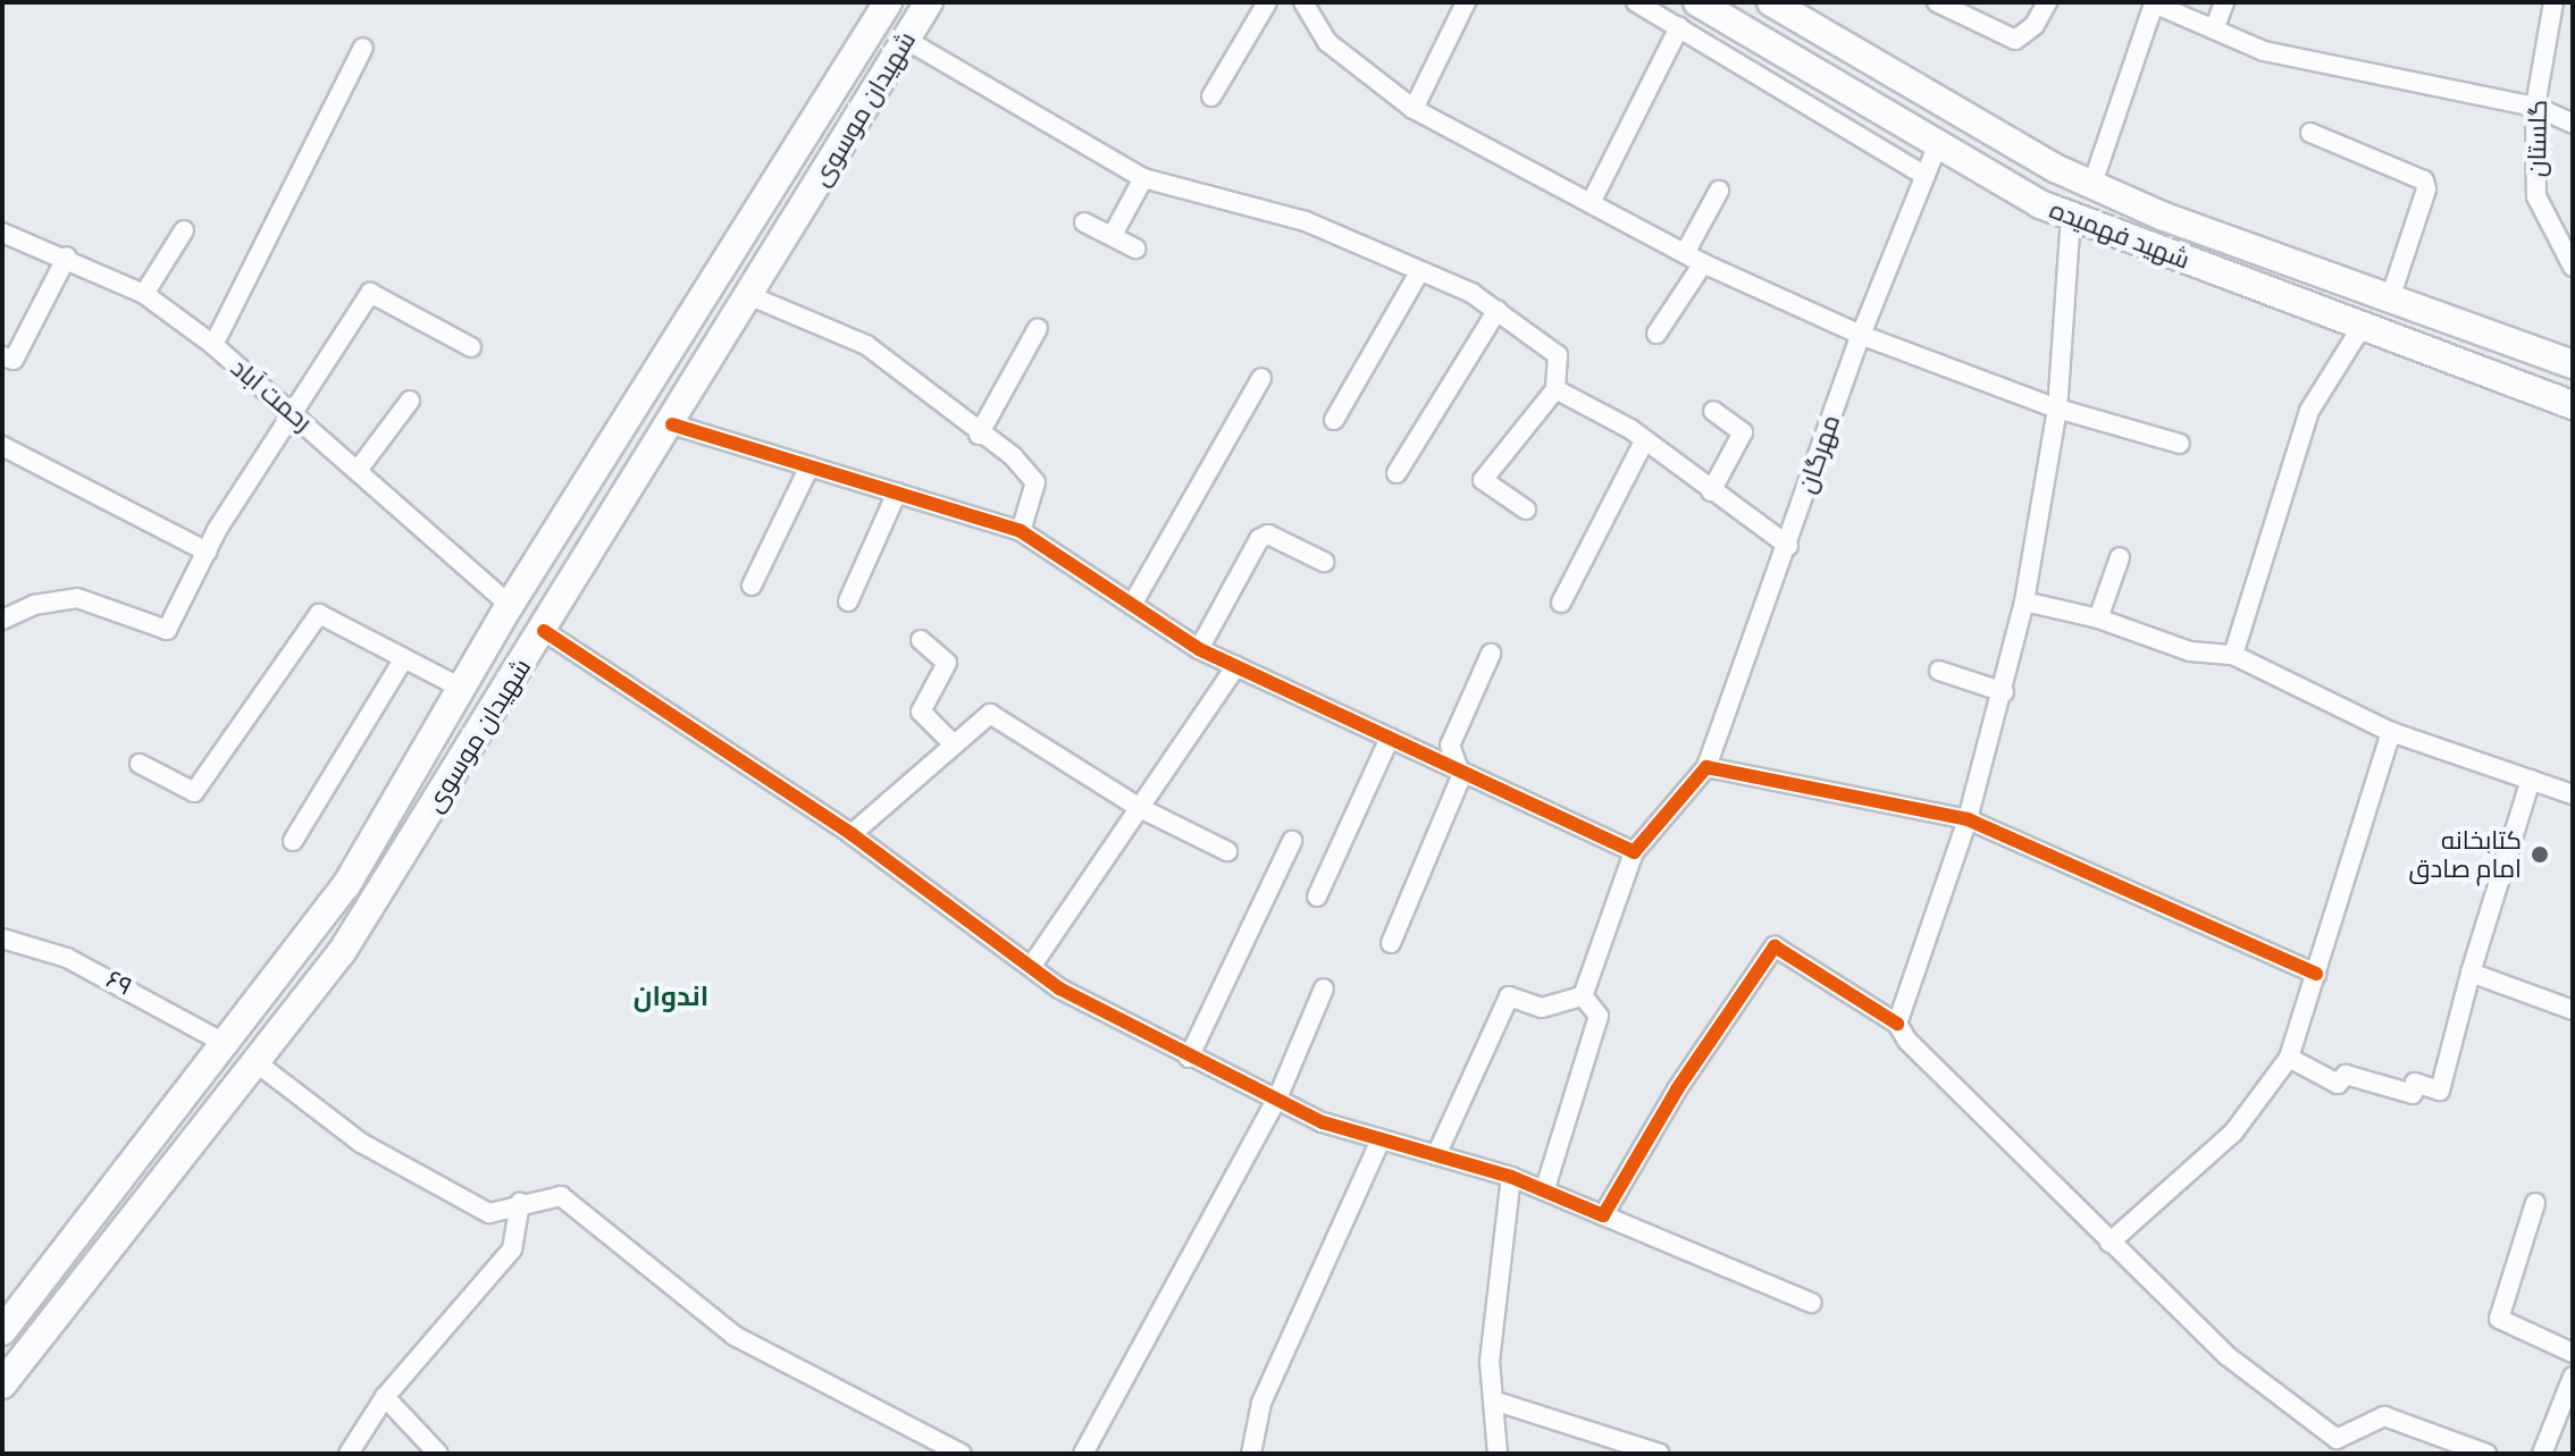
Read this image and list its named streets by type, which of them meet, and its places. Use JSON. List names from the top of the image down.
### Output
{
  "streets": {
    "street": [
      "شهیدان موسوی",
      "گلستان",
      "شهید فهمیده",
      "رحمت آباد",
      "مهرگان",
      "۶۹"
    ]
  },
  "crossings": [
    ["شهیدان موسوی", "رحمت آباد"],
    ["شهیدان موسوی", "۶۹"],
    ["شهید فهمیده", "مهرگان"]
  ],
  "districts": ["اندوان"],
  "places": ["کتابخانه امام صادق"]
}
